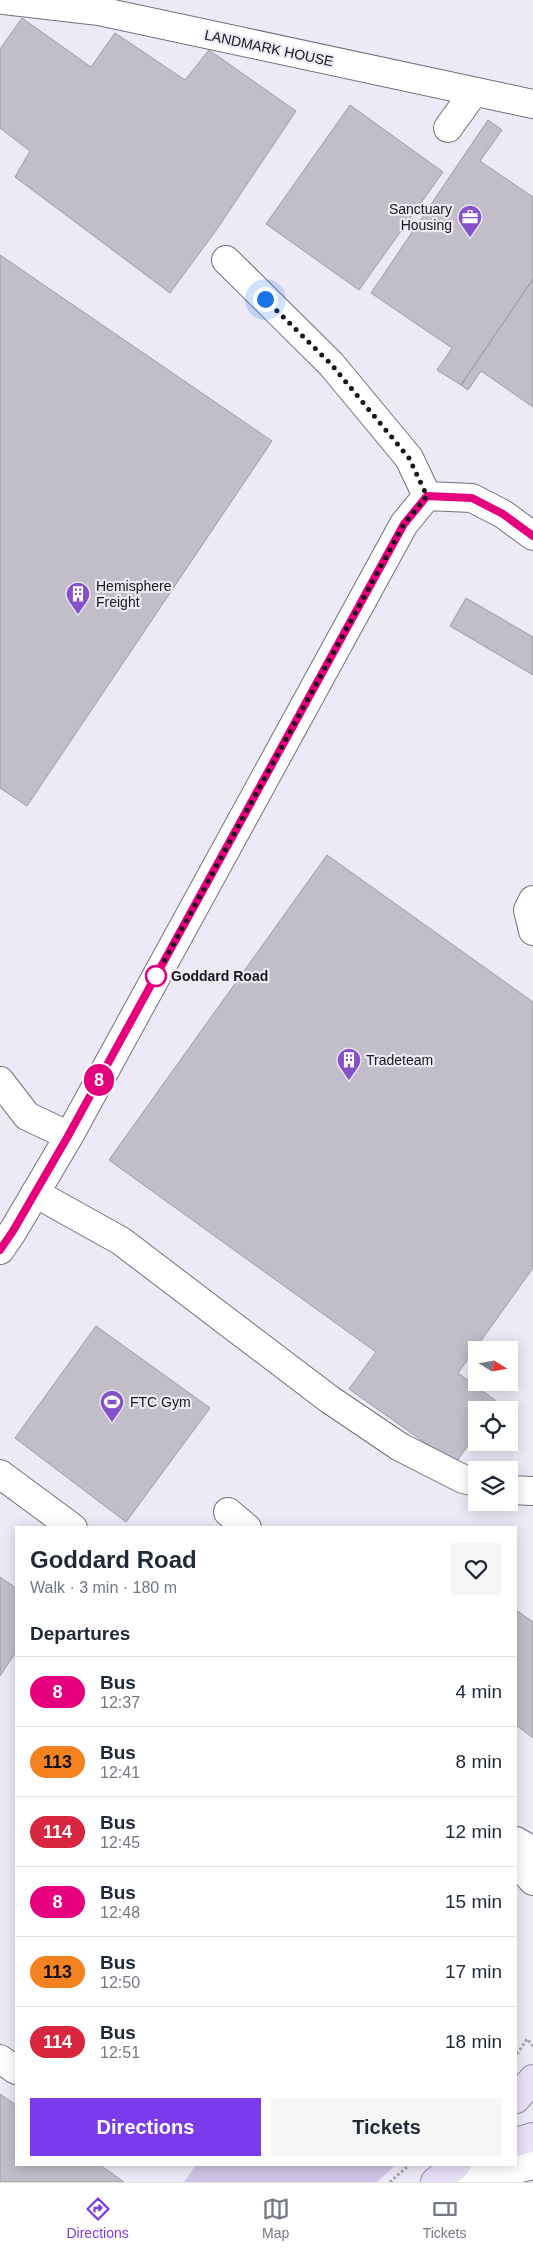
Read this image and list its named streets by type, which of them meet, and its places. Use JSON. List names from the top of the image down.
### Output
{
  "streets": {
    "street": ["LANDMARK HOUSE"]
  },
  "places": {
    "office": ["Sanctuary Housing"],
    "building": ["Hemisphere Freight", "Tradeteam"],
    "other": ["Goddard Road"],
    "sports": ["FTC Gym"]
  },
  "lines": ["bus line 8"],
  "north": "right",
  "page": {
    "on_map": "8",
    "heading": [
      ["Goddard Road", "Walk · 3 min · 180 m"],
      "Departures"
    ],
    "list": [
      {
        "mark": "8",
        "name": "Bus",
        "note": "12:37",
        "value": "4 min"
      },
      {
        "mark": "113",
        "name": "Bus",
        "note": "12:41",
        "value": "8 min"
      },
      {
        "mark": "114",
        "name": "Bus",
        "note": "12:45",
        "value": "12 min"
      },
      {
        "mark": "8",
        "name": "Bus",
        "note": "12:48",
        "value": "15 min"
      },
      {
        "mark": "113",
        "name": "Bus",
        "note": "12:50",
        "value": "17 min"
      },
      {
        "mark": "114",
        "name": "Bus",
        "note": "12:51",
        "value": "18 min"
      }
    ],
    "buttons": ["Directions", "Tickets"],
    "tabs": ["Directions", "Map", "Tickets"]
  }
}
